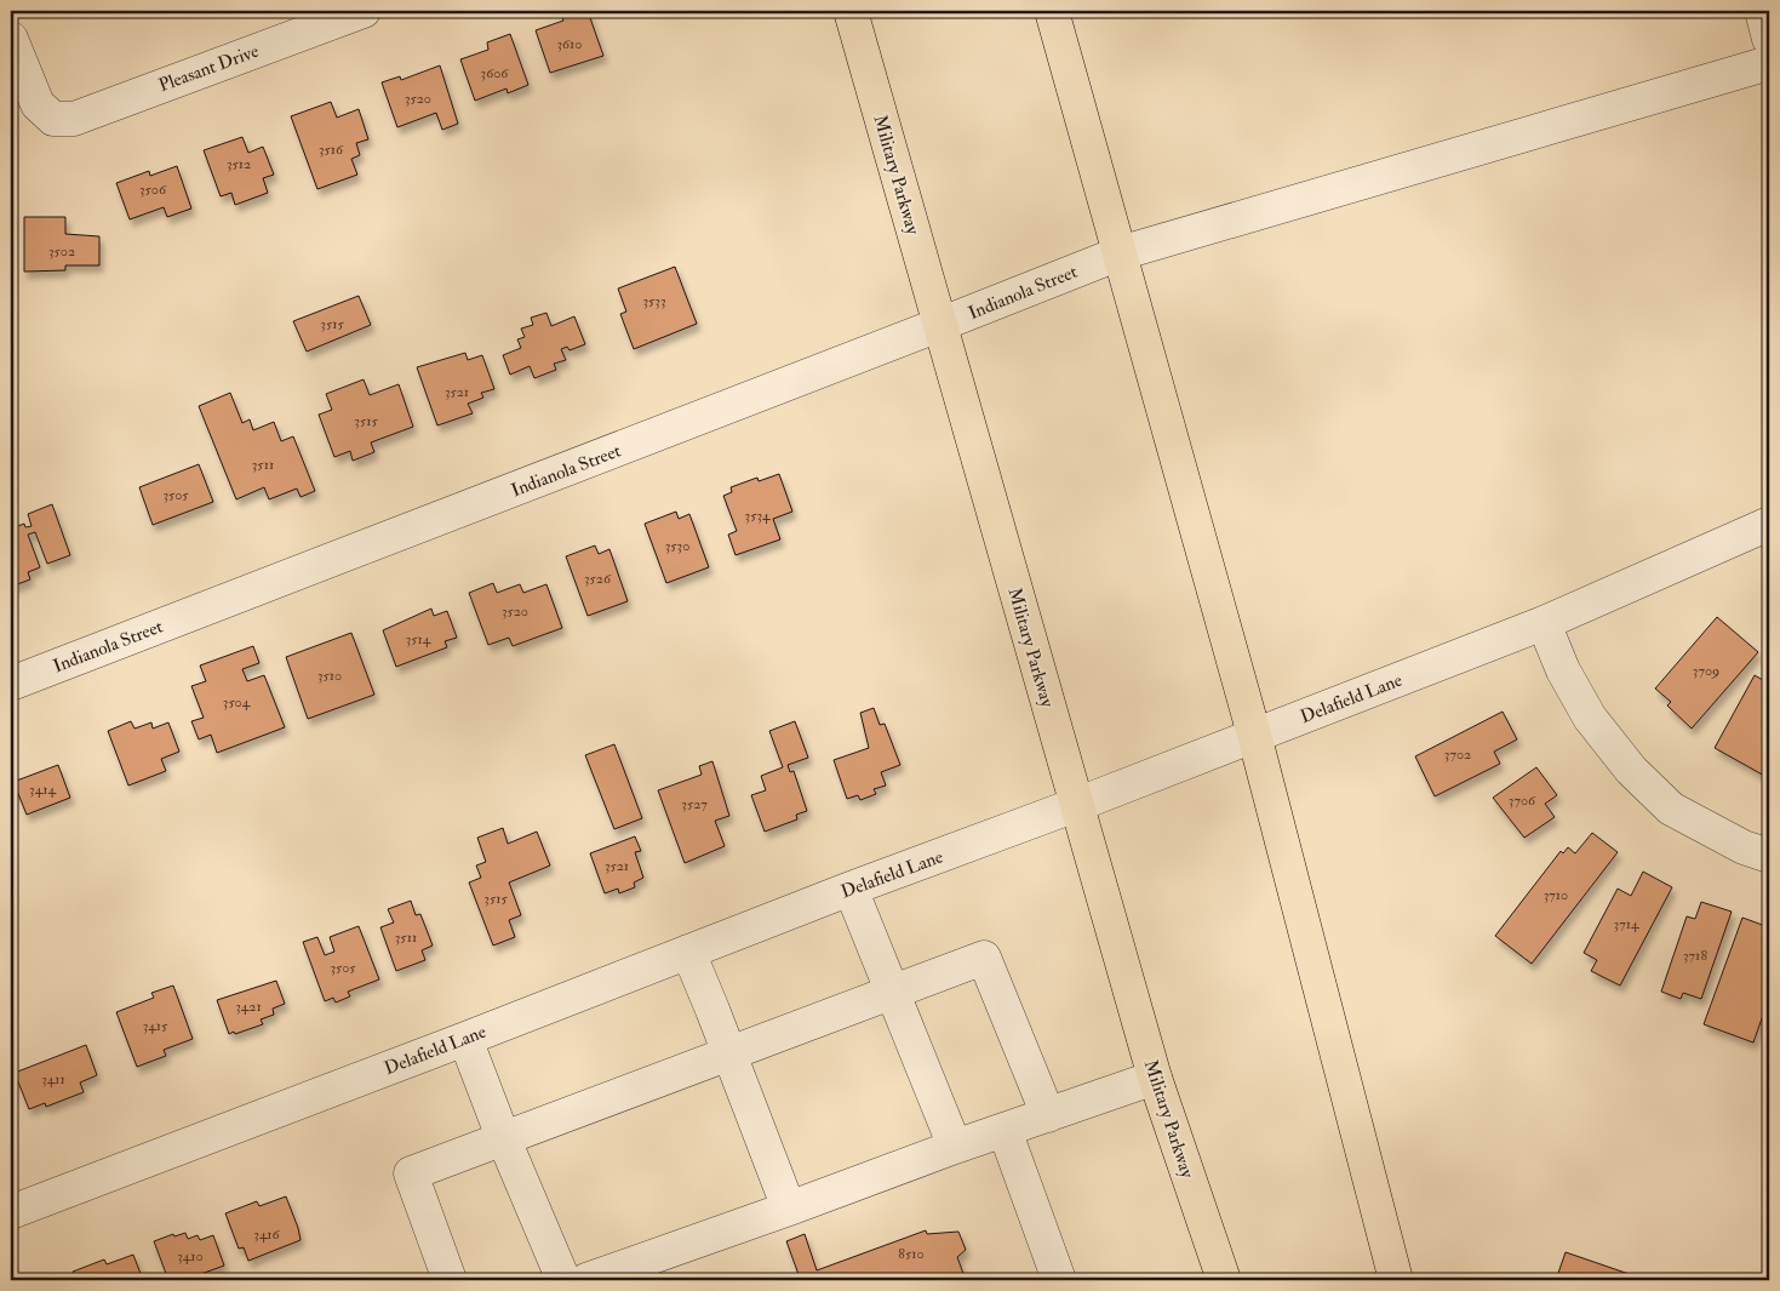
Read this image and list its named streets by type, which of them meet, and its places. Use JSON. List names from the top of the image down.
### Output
{
  "streets": {
    "main road": ["Military Parkway"],
    "street": ["Pleasant Drive", "Indianola Street", "Delafield Lane"]
  },
  "crossings": [
    ["Military Parkway", "Indianola Street"],
    ["Military Parkway", "Delafield Lane"]
  ],
  "house_numbers": [
    "3610",
    "3606",
    "3520",
    "3516",
    "3512",
    "3506",
    "3502",
    "3533",
    "3515",
    "3521",
    "3515",
    "3511",
    "3505",
    "3534",
    "3530",
    "3526",
    "3520",
    "3514",
    "3709",
    "3510",
    "3504",
    "3702",
    "3414",
    "3706",
    "3527",
    "3521",
    "3710",
    "3515",
    "3714",
    "3511",
    "3718",
    "3505",
    "3421",
    "3415",
    "3411",
    "3416",
    "8510",
    "3410"
  ]
}
